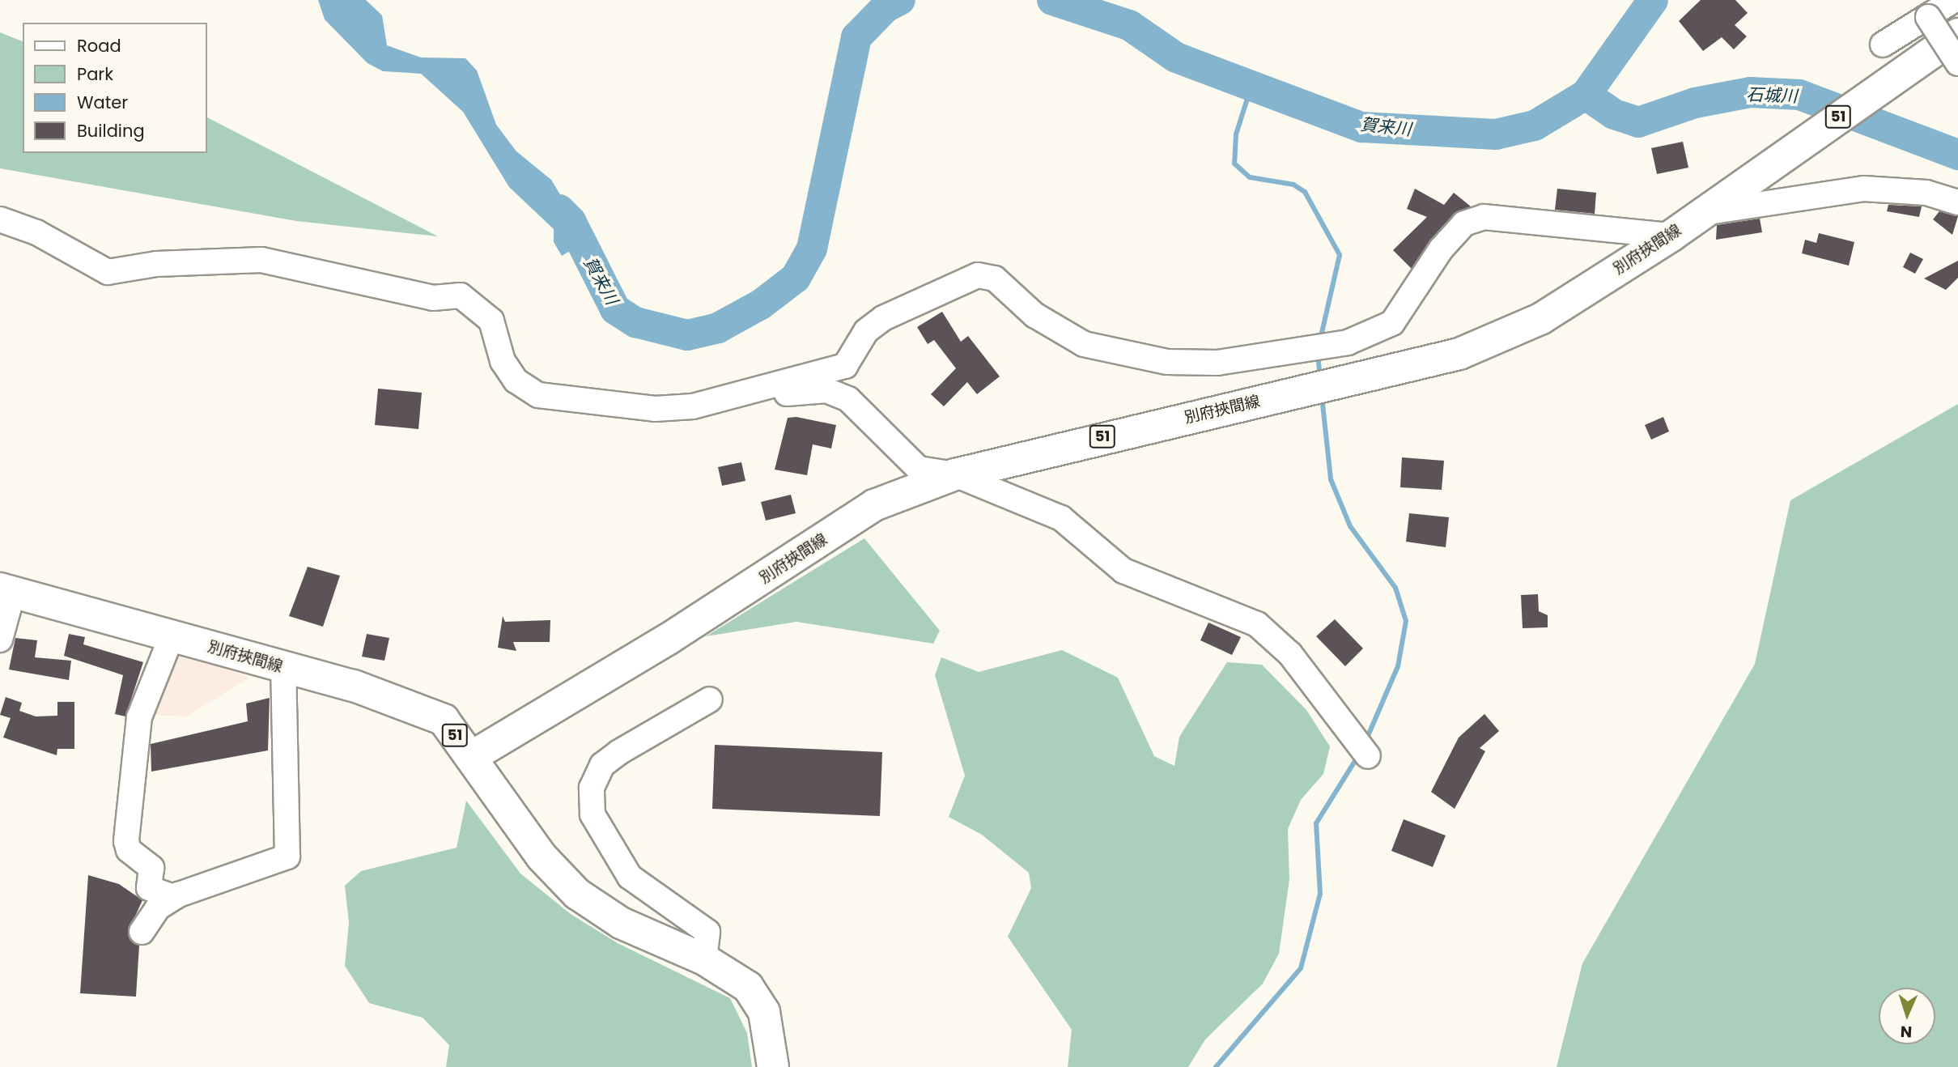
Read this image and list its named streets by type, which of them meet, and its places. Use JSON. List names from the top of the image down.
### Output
{
  "streets": {
    "main road": ["51", "別府挾間線"]
  },
  "water": ["石城川", "賀来川"],
  "legend": [
    "Road",
    "Park",
    "Water",
    "Building"
  ],
  "north": "bottom"
}
